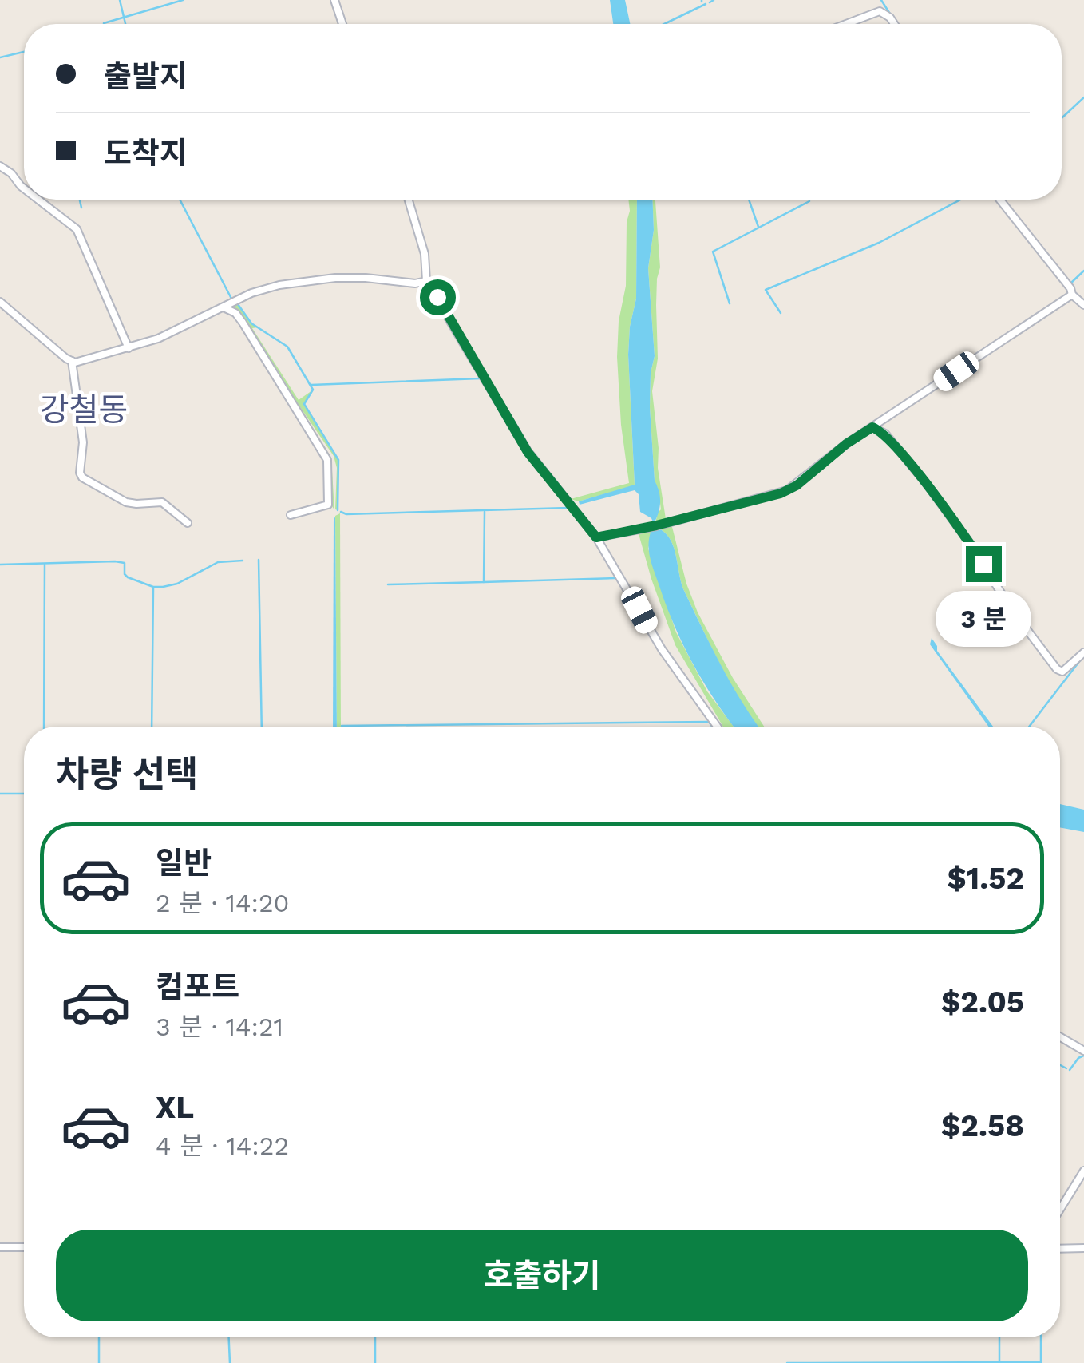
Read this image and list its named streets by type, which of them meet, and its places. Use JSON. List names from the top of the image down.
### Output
{
  "districts": ["강철동"],
  "page": {
    "banner": ["출발지", "도착지"],
    "bubble": "3 분",
    "heading": "차량 선택",
    "list": [
      {
        "name": "일반",
        "note": "2 분 · 14:20",
        "value": "$1.52"
      },
      {
        "name": "컴포트",
        "note": "3 분 · 14:21",
        "value": "$2.05"
      },
      {
        "name": "XL",
        "note": "4 분 · 14:22",
        "value": "$2.58"
      }
    ],
    "buttons": "호출하기"
  }
}
